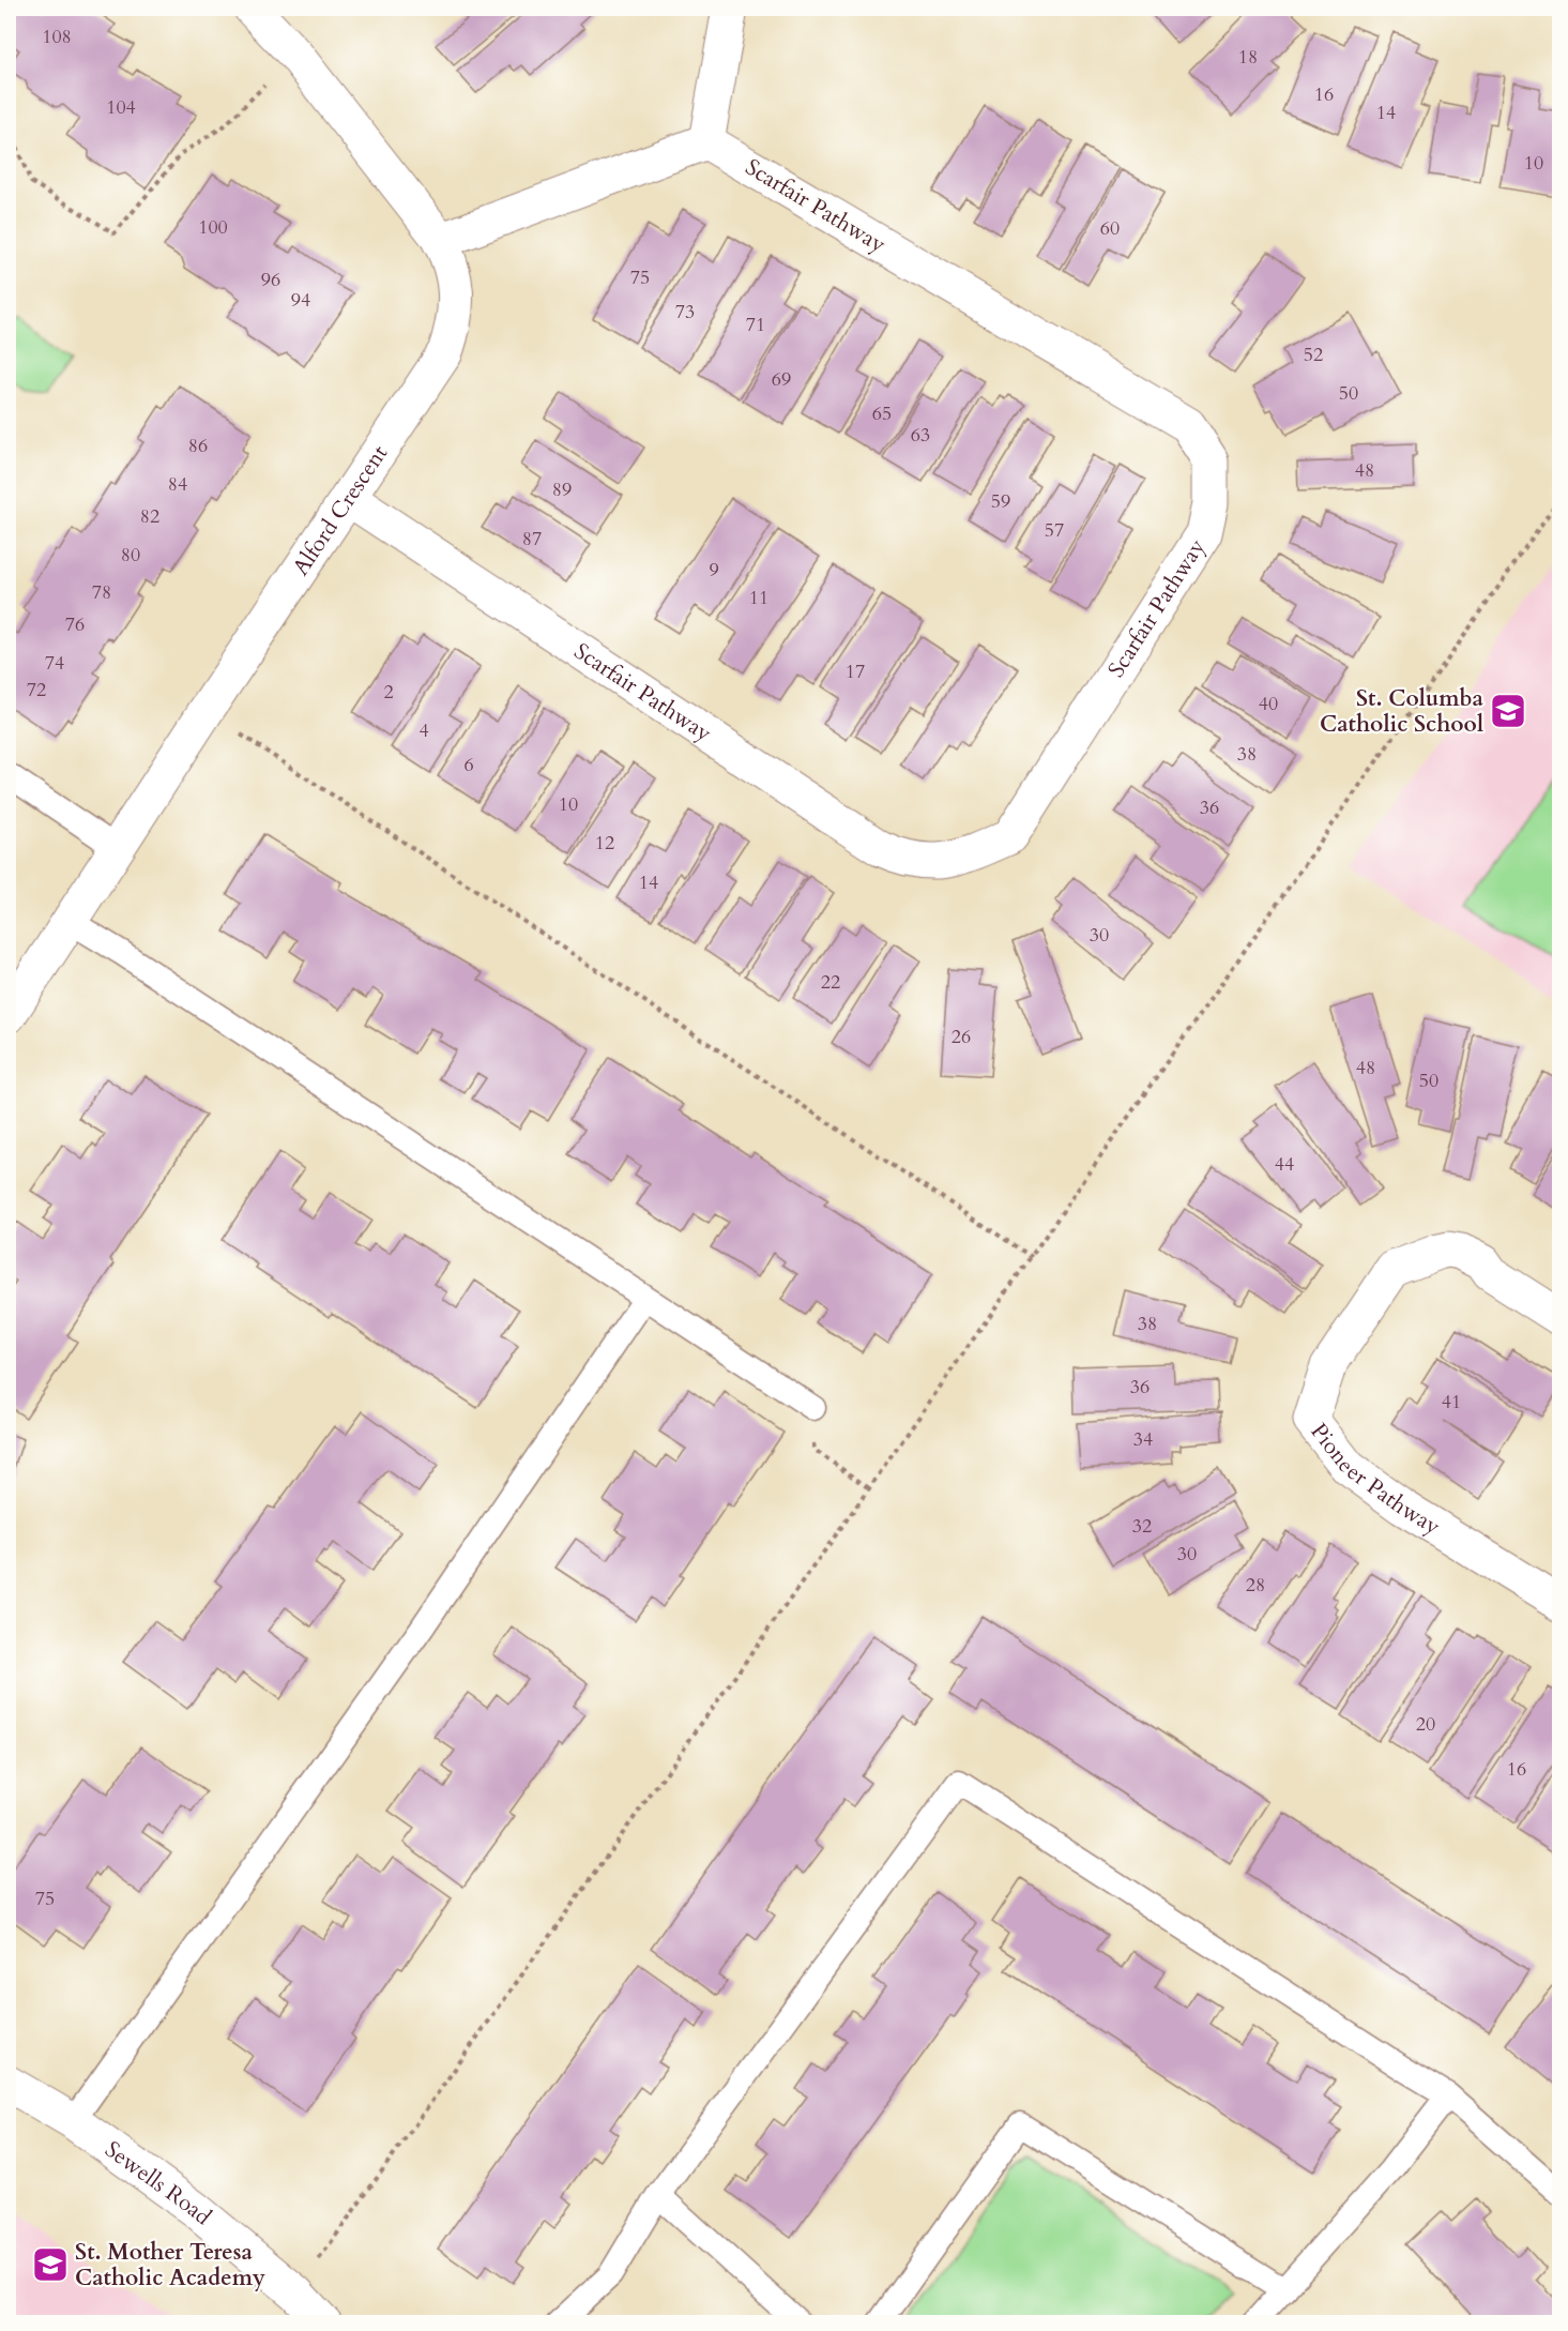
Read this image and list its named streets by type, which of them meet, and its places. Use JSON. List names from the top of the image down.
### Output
{
  "streets": {
    "street": [
      "Scarfair Pathway",
      "Alford Crescent",
      "Pioneer Pathway",
      "Sewells Road"
    ]
  },
  "crossings": [
    ["Scarfair Pathway", "Alford Crescent"]
  ],
  "places": {
    "school or university": ["St. Columba Catholic School", "St. Mother Teresa Catholic Academy"]
  },
  "house_numbers": [
    "108",
    "18",
    "16",
    "104",
    "14",
    "10",
    "100",
    "60",
    "75",
    "96",
    "94",
    "73",
    "71",
    "52",
    "69",
    "50",
    "65",
    "63",
    "86",
    "48",
    "84",
    "89",
    "59",
    "82",
    "57",
    "87",
    "80",
    "9",
    "78",
    "11",
    "76",
    "74",
    "17",
    "72",
    "2",
    "40",
    "4",
    "38",
    "6",
    "10",
    "36",
    "12",
    "14",
    "30",
    "22",
    "26",
    "48",
    "50",
    "44",
    "38",
    "36",
    "41",
    "34",
    "32",
    "30",
    "28",
    "20",
    "16",
    "75"
  ]
}
